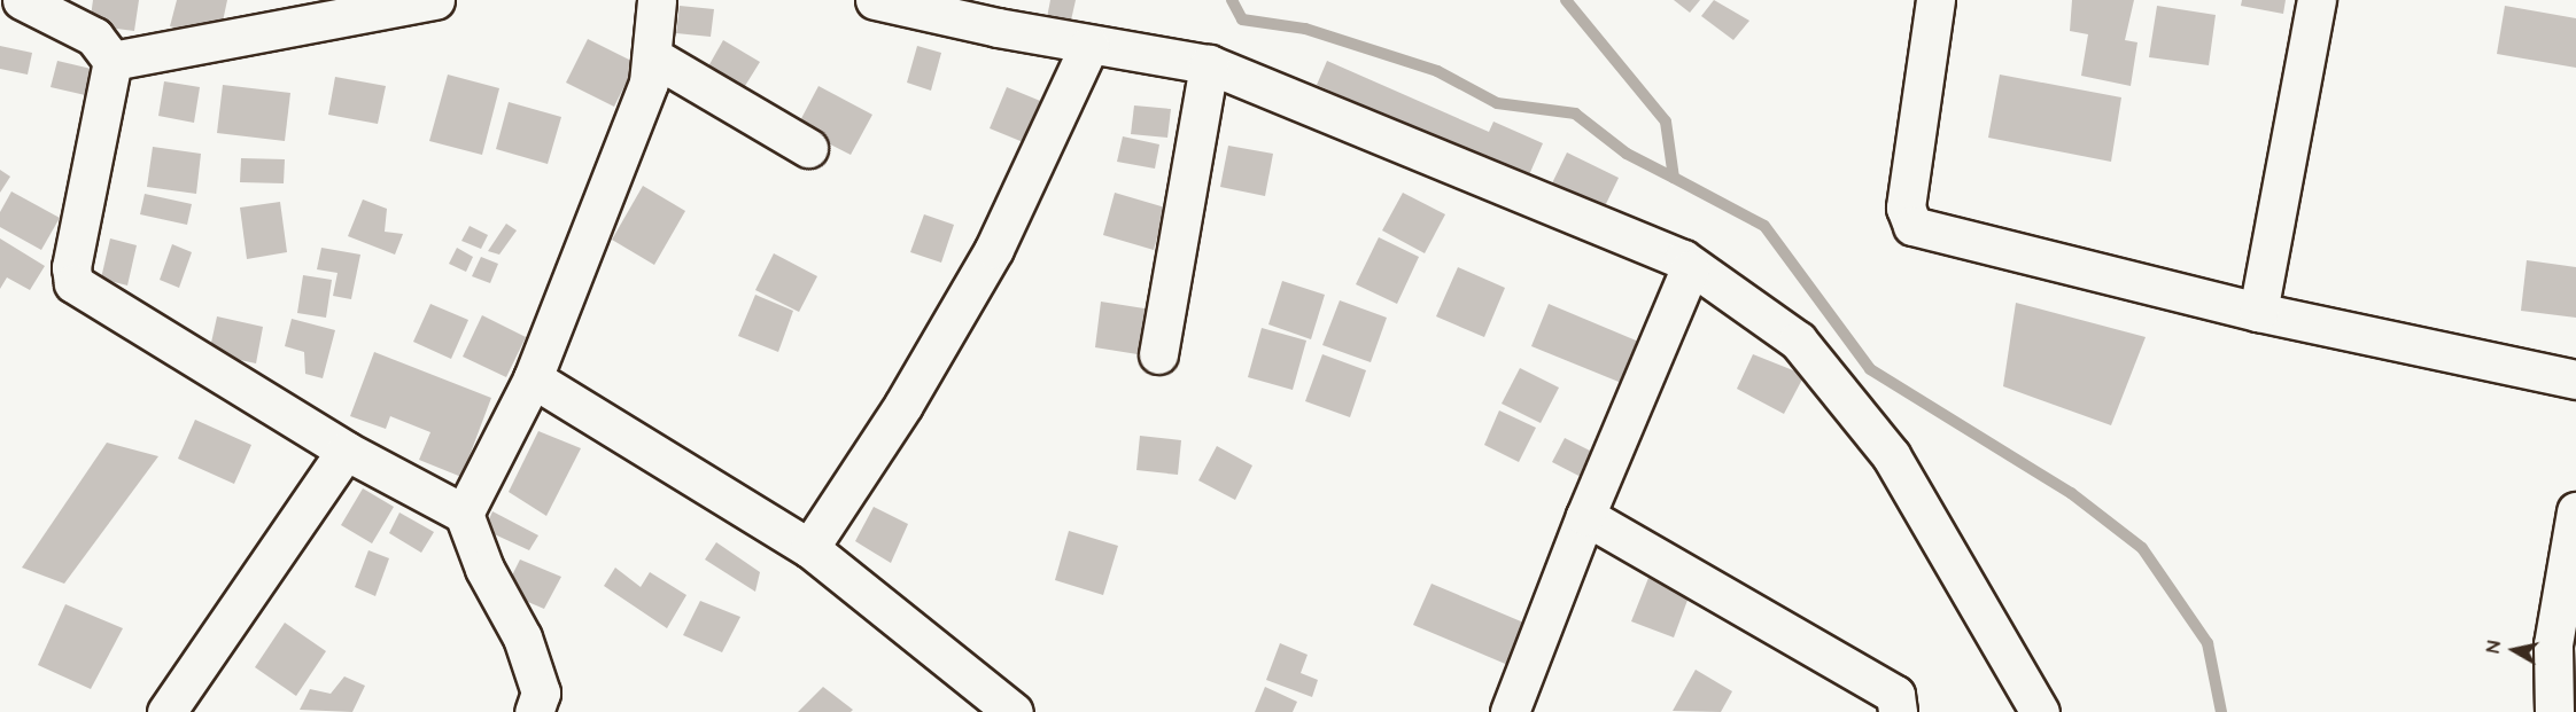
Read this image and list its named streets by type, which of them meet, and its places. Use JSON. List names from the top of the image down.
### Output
{
  "north": "left"
}
